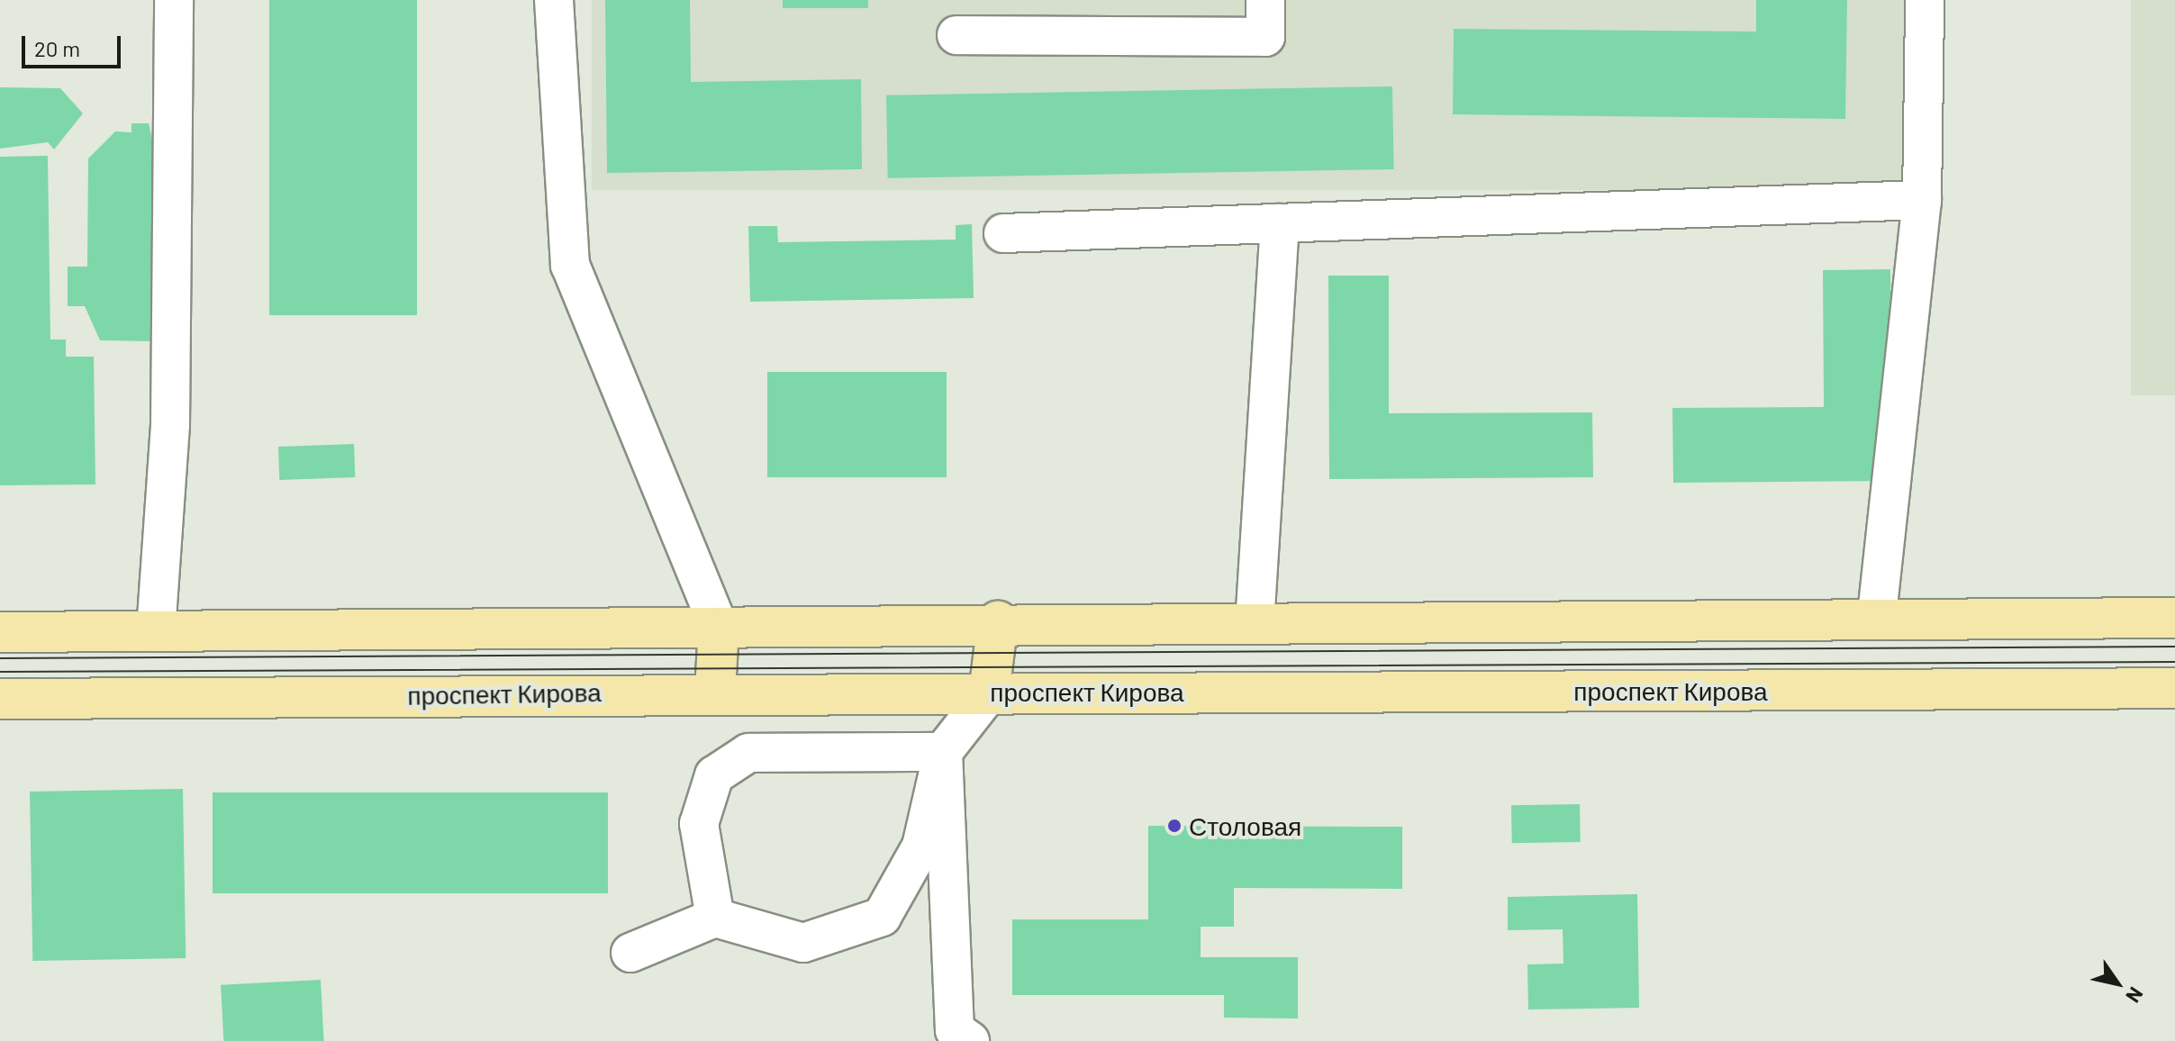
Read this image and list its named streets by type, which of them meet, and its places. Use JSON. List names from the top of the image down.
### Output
{
  "streets": {
    "main road": ["проспект Кирова"]
  },
  "places": ["Столовая"],
  "scale_bar": "20 m",
  "north": "bottom right"
}
